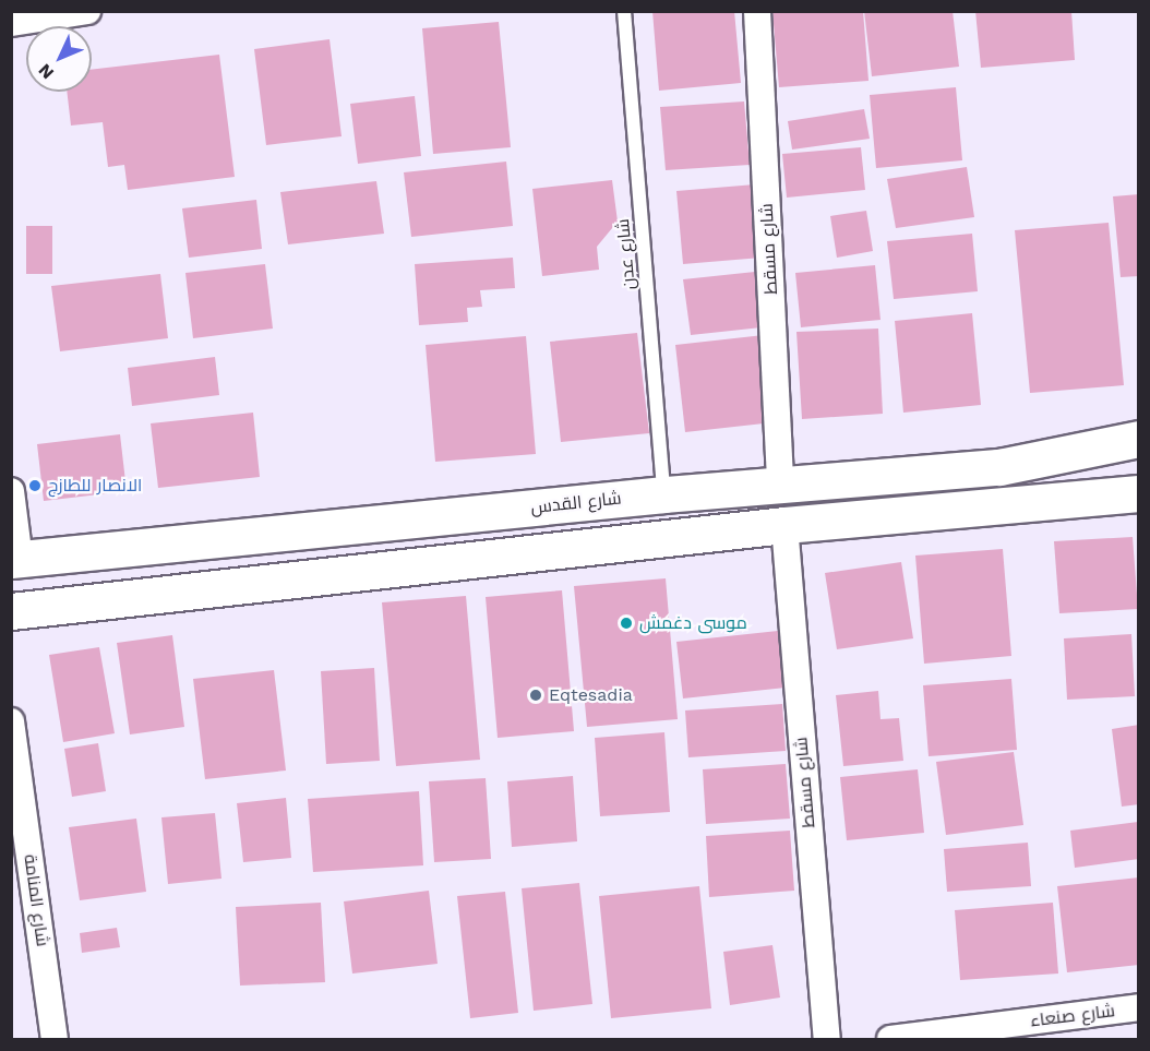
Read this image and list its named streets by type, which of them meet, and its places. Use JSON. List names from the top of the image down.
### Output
{
  "streets": {
    "main road": ["شارع القدس"],
    "street": ["شارع مسقط", "شارع المنامة", "شارع صنعاء"],
    "lane": ["شارع عدن"]
  },
  "crossings": [
    ["شارع مسقط", "شارع القدس"],
    ["شارع عدن", "شارع القدس"]
  ],
  "places": ["الانصار للطازج", "موسى دغمش", "Eqtesadia"],
  "north": "bottom left"
}
